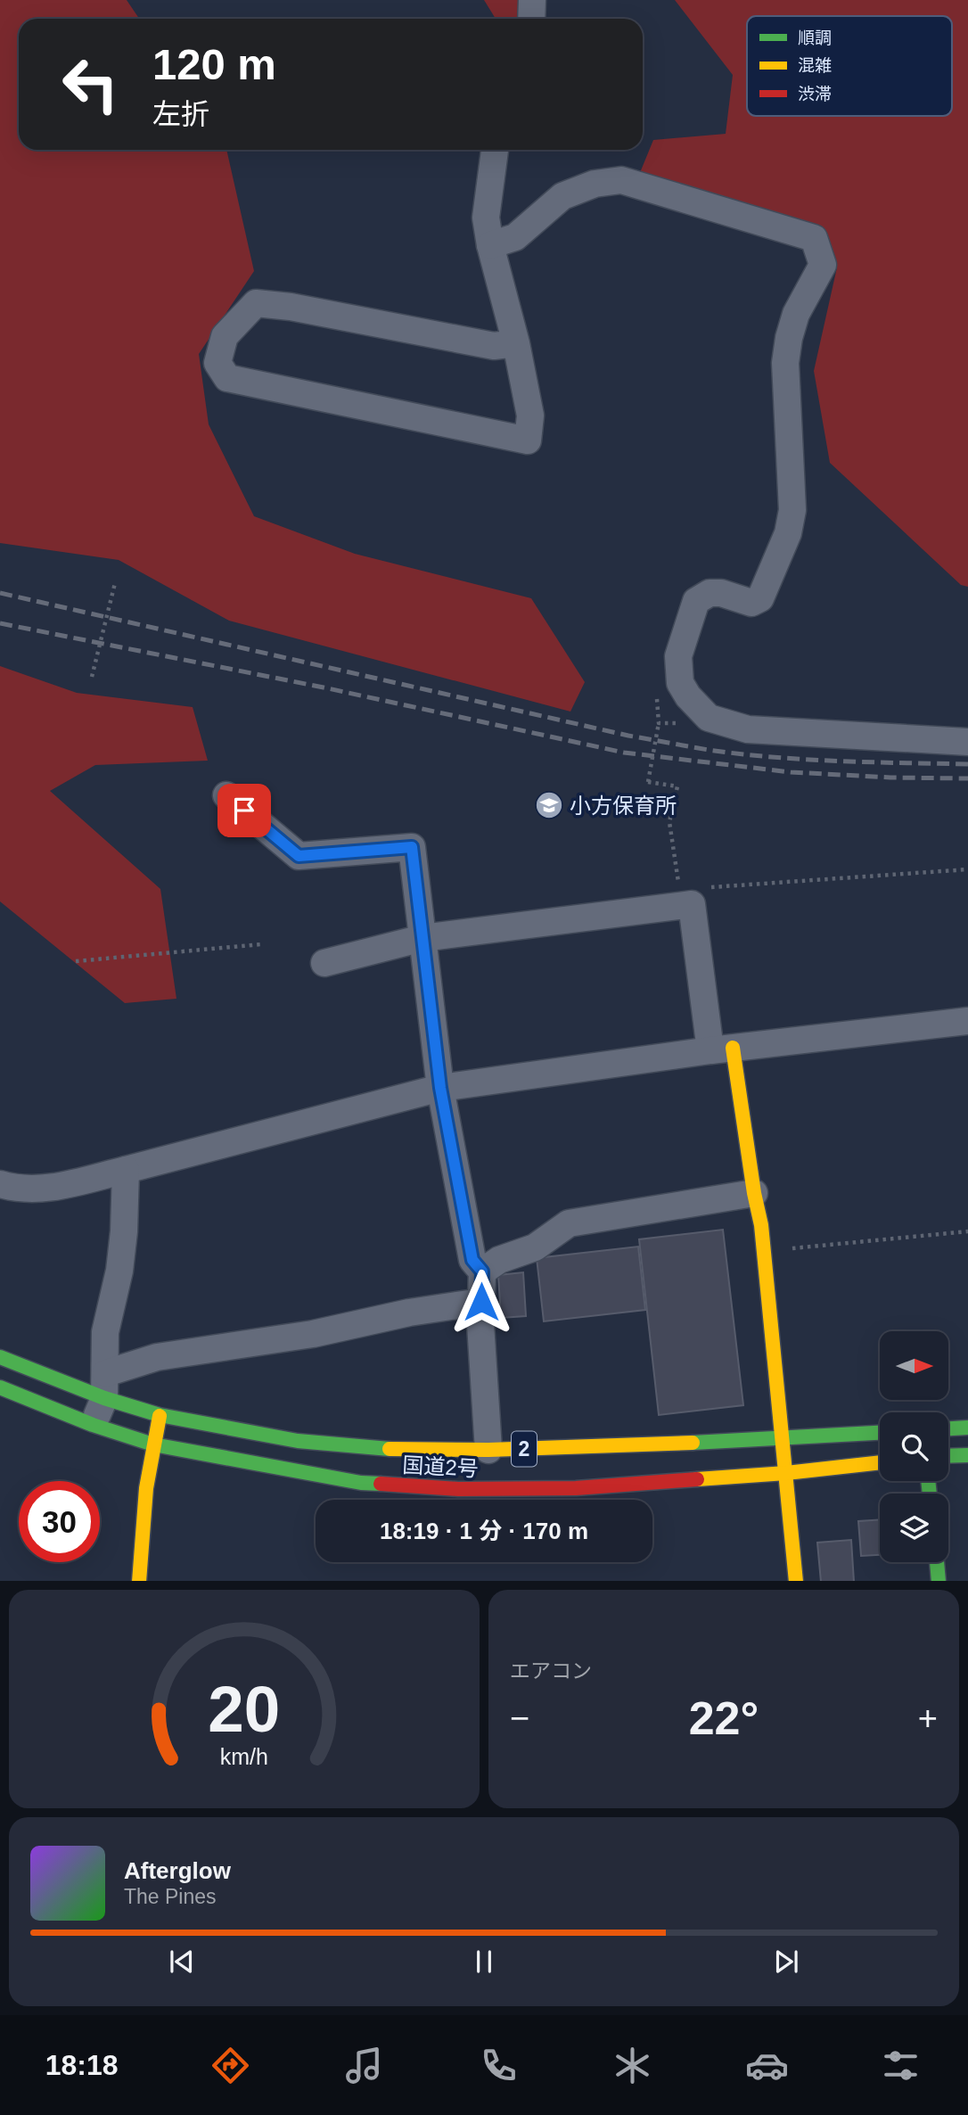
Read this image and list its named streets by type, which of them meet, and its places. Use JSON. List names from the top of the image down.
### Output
{
  "streets": {
    "main road": ["2", "国道2号"]
  },
  "places": {
    "school or university": ["小方保育所"]
  },
  "legend": ["順調", "混雑", "渋滞"],
  "north": "right",
  "page": {
    "turn": ["120 m", "左折"],
    "limit": "30",
    "trip": "18:19 · 1 分 · 170 m",
    "tile": "エアコン",
    "heat": ["−", "22°", "+"],
    "song": ["Afterglow", "The Pines"],
    "tabs": "18:18",
    "gauge": ["20", "km/h"]
  }
}
